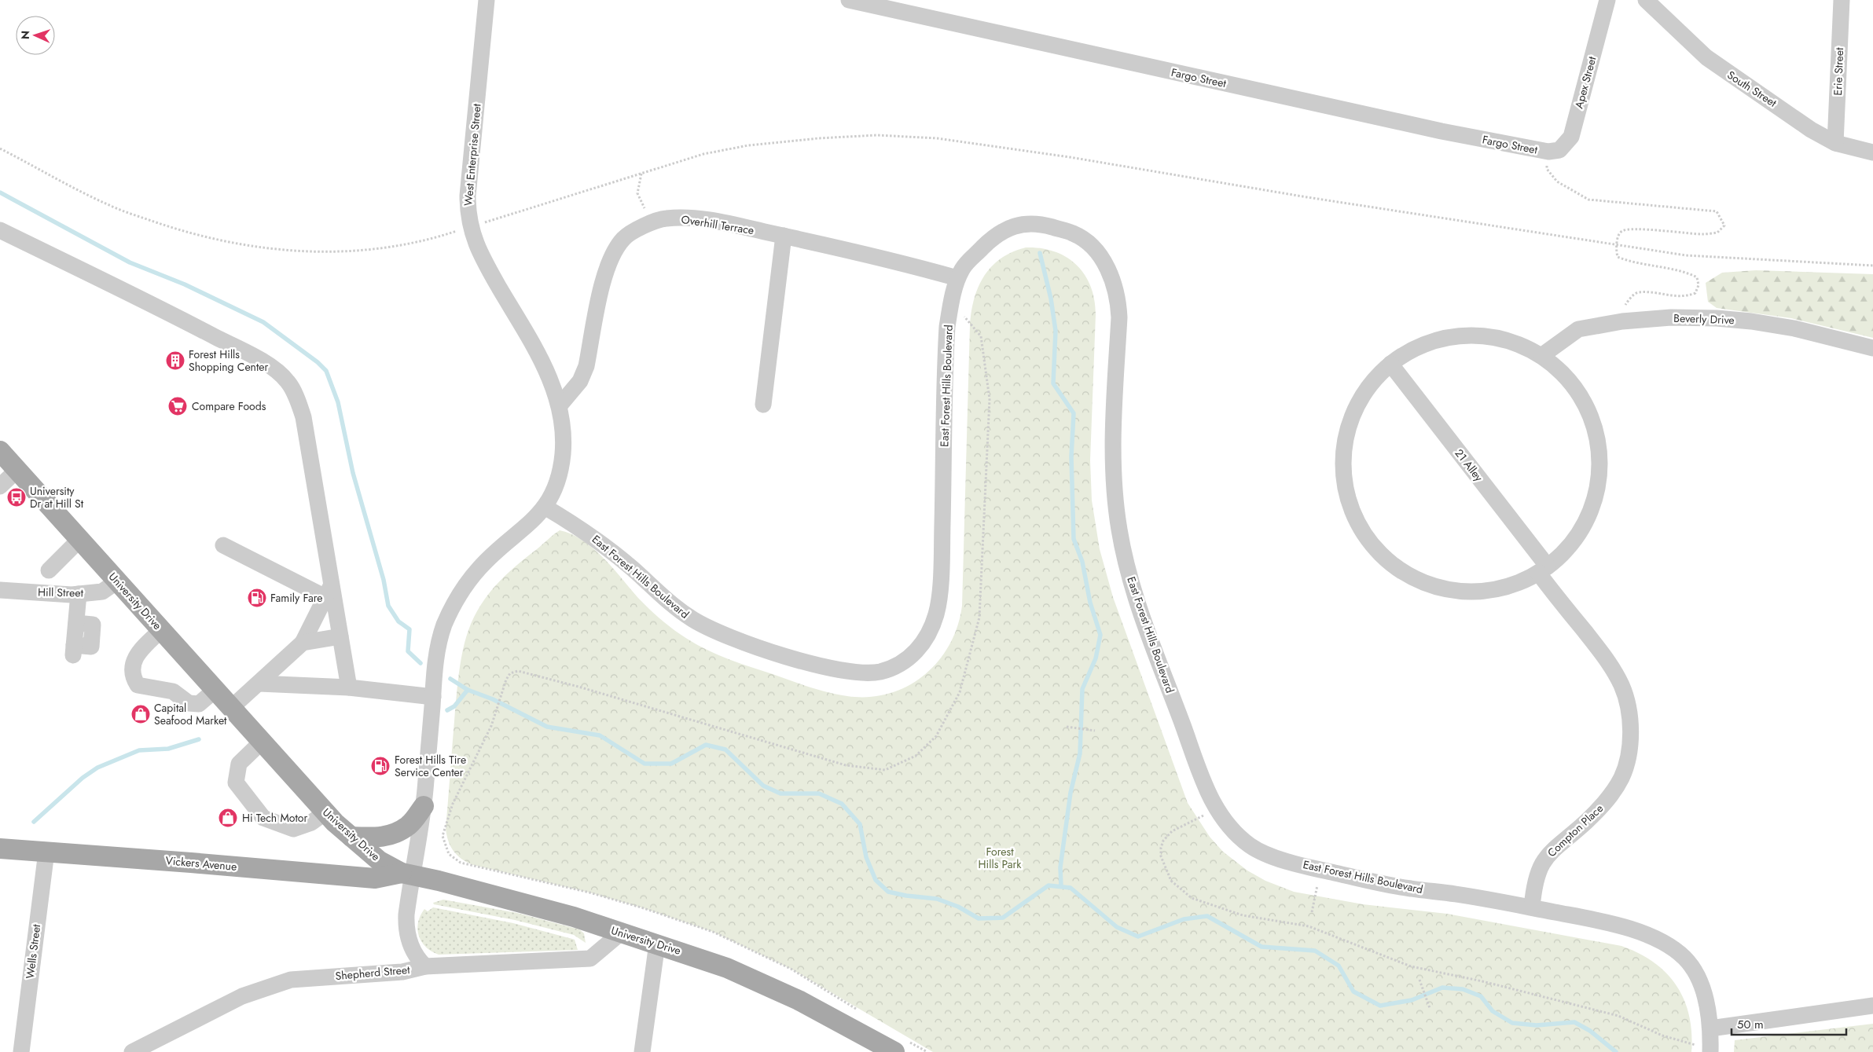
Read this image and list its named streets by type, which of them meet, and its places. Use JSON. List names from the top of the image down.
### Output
{
  "streets": {
    "main road": ["University Drive", "Vickers Avenue"],
    "street": [
      "Erie Street",
      "Fargo Street",
      "Apex Street",
      "South Street",
      "West Enterprise Street",
      "Overhill Terrace",
      "Beverly Drive",
      "East Forest Hills Boulevard",
      "21 Alley",
      "Hill Street",
      "Compton Place",
      "Wells Street",
      "Shepherd Street"
    ]
  },
  "crossings": [
    ["Erie Street", "South Street"],
    ["Fargo Street", "Apex Street"],
    ["West Enterprise Street", "Overhill Terrace"],
    ["Overhill Terrace", "East Forest Hills Boulevard"],
    ["East Forest Hills Boulevard", "Compton Place"],
    ["21 Alley", "Compton Place"],
    ["Hill Street", "University Drive"],
    ["University Drive", "Vickers Avenue"],
    ["University Drive", "Shepherd Street"],
    ["Vickers Avenue", "Wells Street"]
  ],
  "parks": ["Forest Hills Park"],
  "places": {
    "building": ["Forest Hills Shopping Center"],
    "supermarket": ["Compare Foods"],
    "bus stop": ["University Dr at Hill St"],
    "fuel station": ["Family Fare", "Forest Hills Tire Service Center"],
    "shop": ["Capital Seafood Market", "Hi Tech Motor"]
  },
  "scale_bar": "50 m",
  "north": "left"
}
